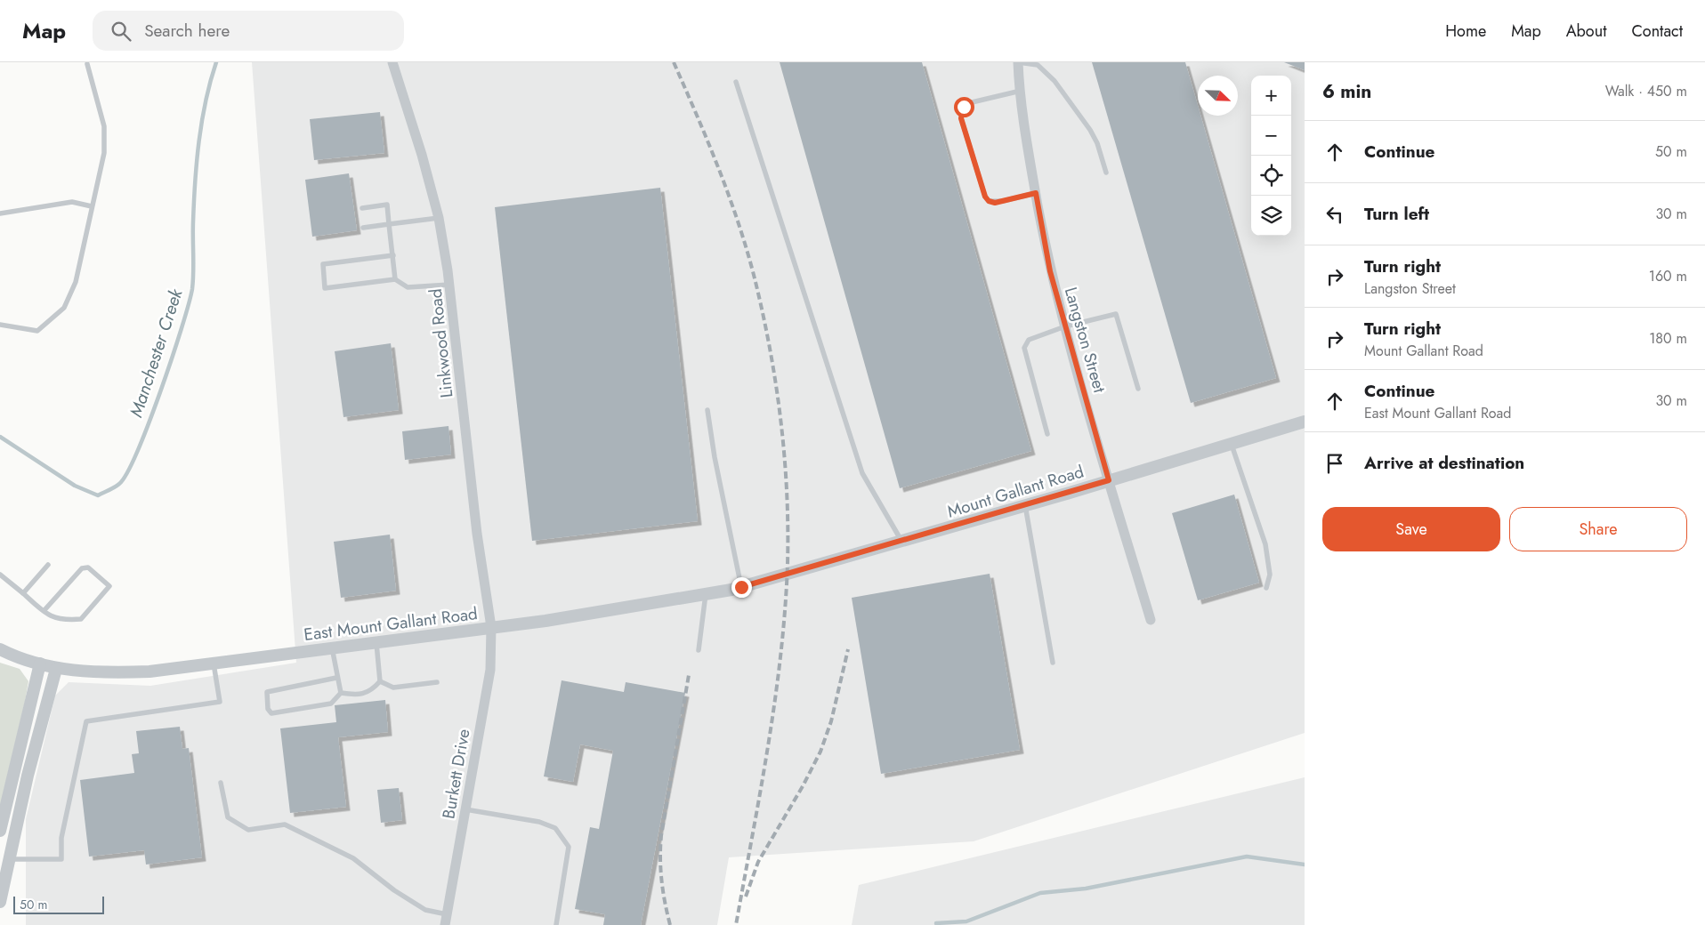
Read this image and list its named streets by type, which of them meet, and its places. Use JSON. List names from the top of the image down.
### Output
{
  "streets": {
    "street": [
      "Langston Street",
      "Linkwood Road",
      "Mount Gallant Road",
      "East Mount Gallant Road",
      "Burkett Drive"
    ]
  },
  "crossings": [
    ["Langston Street", "Mount Gallant Road"],
    ["Linkwood Road", "East Mount Gallant Road"],
    ["Linkwood Road", "Burkett Drive"],
    ["Mount Gallant Road", "East Mount Gallant Road"],
    ["East Mount Gallant Road", "Burkett Drive"]
  ],
  "water": ["Manchester Creek"],
  "scale_bar": "50 m",
  "north": "bottom right",
  "page": {
    "header": "Map",
    "search": "Search here",
    "nav": [
      "Home",
      "Map",
      "About",
      "Contact"
    ],
    "heading": ["6 min", "Walk · 450 m"],
    "map_buttons": ["+", "−"],
    "list": [
      ["Continue", "50 m"],
      ["Turn left", "30 m"],
      ["Turn right", "Langston Street", "160 m"],
      ["Turn right", "Mount Gallant Road", "180 m"],
      ["Continue", "East Mount Gallant Road", "30 m"],
      "Arrive at destination"
    ],
    "buttons": ["Save", "Share"],
    "scale": "50 m"
  }
}
